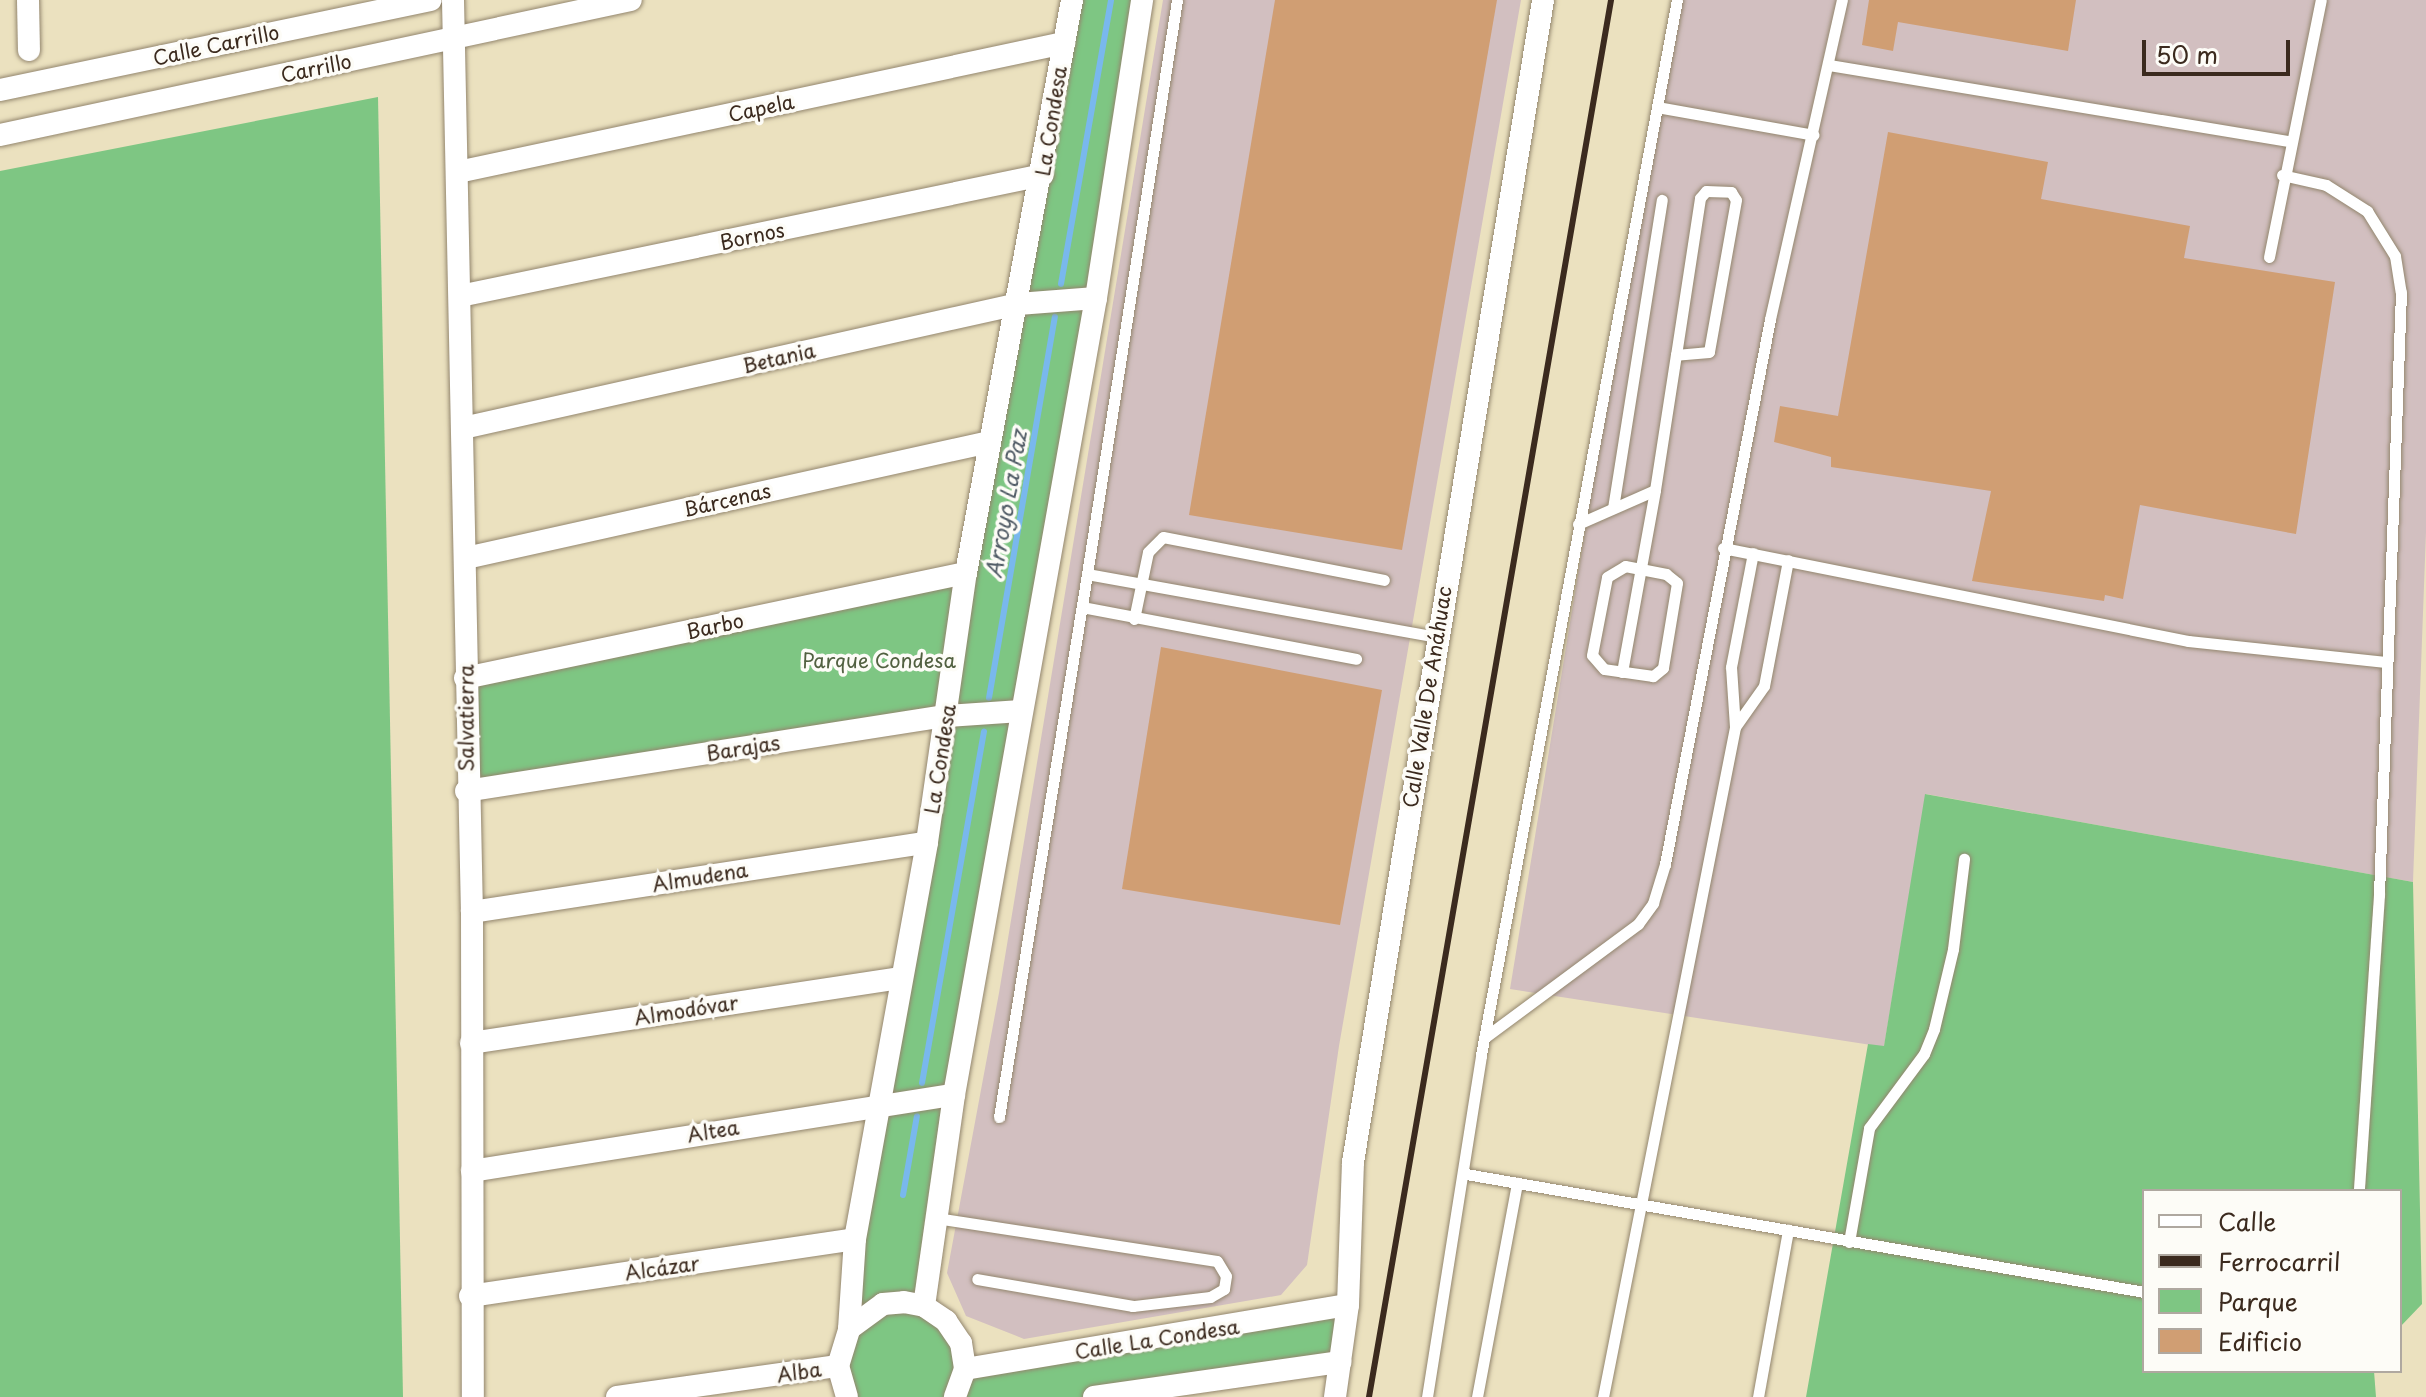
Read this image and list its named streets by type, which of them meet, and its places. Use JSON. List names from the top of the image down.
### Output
{
  "streets": {
    "street": [
      "Calle Carrillo",
      "Carrillo",
      "Capela",
      "La Condesa",
      "Bornos",
      "Betania",
      "Bárcenas",
      "Barbo",
      "Calle Valle De Anáhuac",
      "Salvatierra",
      "Barajas",
      "Almudena",
      "Almodóvar",
      "Altea",
      "Alcázar",
      "Calle La Condesa",
      "Alba"
    ]
  },
  "crossings": [
    ["Carrillo", "Salvatierra"],
    ["Capela", "La Condesa"],
    ["Capela", "Salvatierra"],
    ["La Condesa", "Bornos"],
    ["La Condesa", "Betania"],
    ["La Condesa", "Bárcenas"],
    ["La Condesa", "Barbo"],
    ["La Condesa", "Barajas"],
    ["La Condesa", "Almudena"],
    ["La Condesa", "Almodóvar"],
    ["La Condesa", "Altea"],
    ["La Condesa", "Alcázar"],
    ["La Condesa", "Alba"],
    ["Bornos", "Salvatierra"],
    ["Betania", "Salvatierra"],
    ["Bárcenas", "Salvatierra"],
    ["Barbo", "Salvatierra"],
    ["Calle Valle De Anáhuac", "Calle La Condesa"],
    ["Salvatierra", "Barajas"],
    ["Salvatierra", "Almudena"],
    ["Salvatierra", "Almodóvar"],
    ["Salvatierra", "Altea"],
    ["Salvatierra", "Alcázar"]
  ],
  "water": ["Arroyo La Paz"],
  "parks": ["Parque Condesa"],
  "legend": [
    "Calle",
    "Ferrocarril",
    "Parque",
    "Edificio"
  ],
  "scale_bar": "50 m"
}
